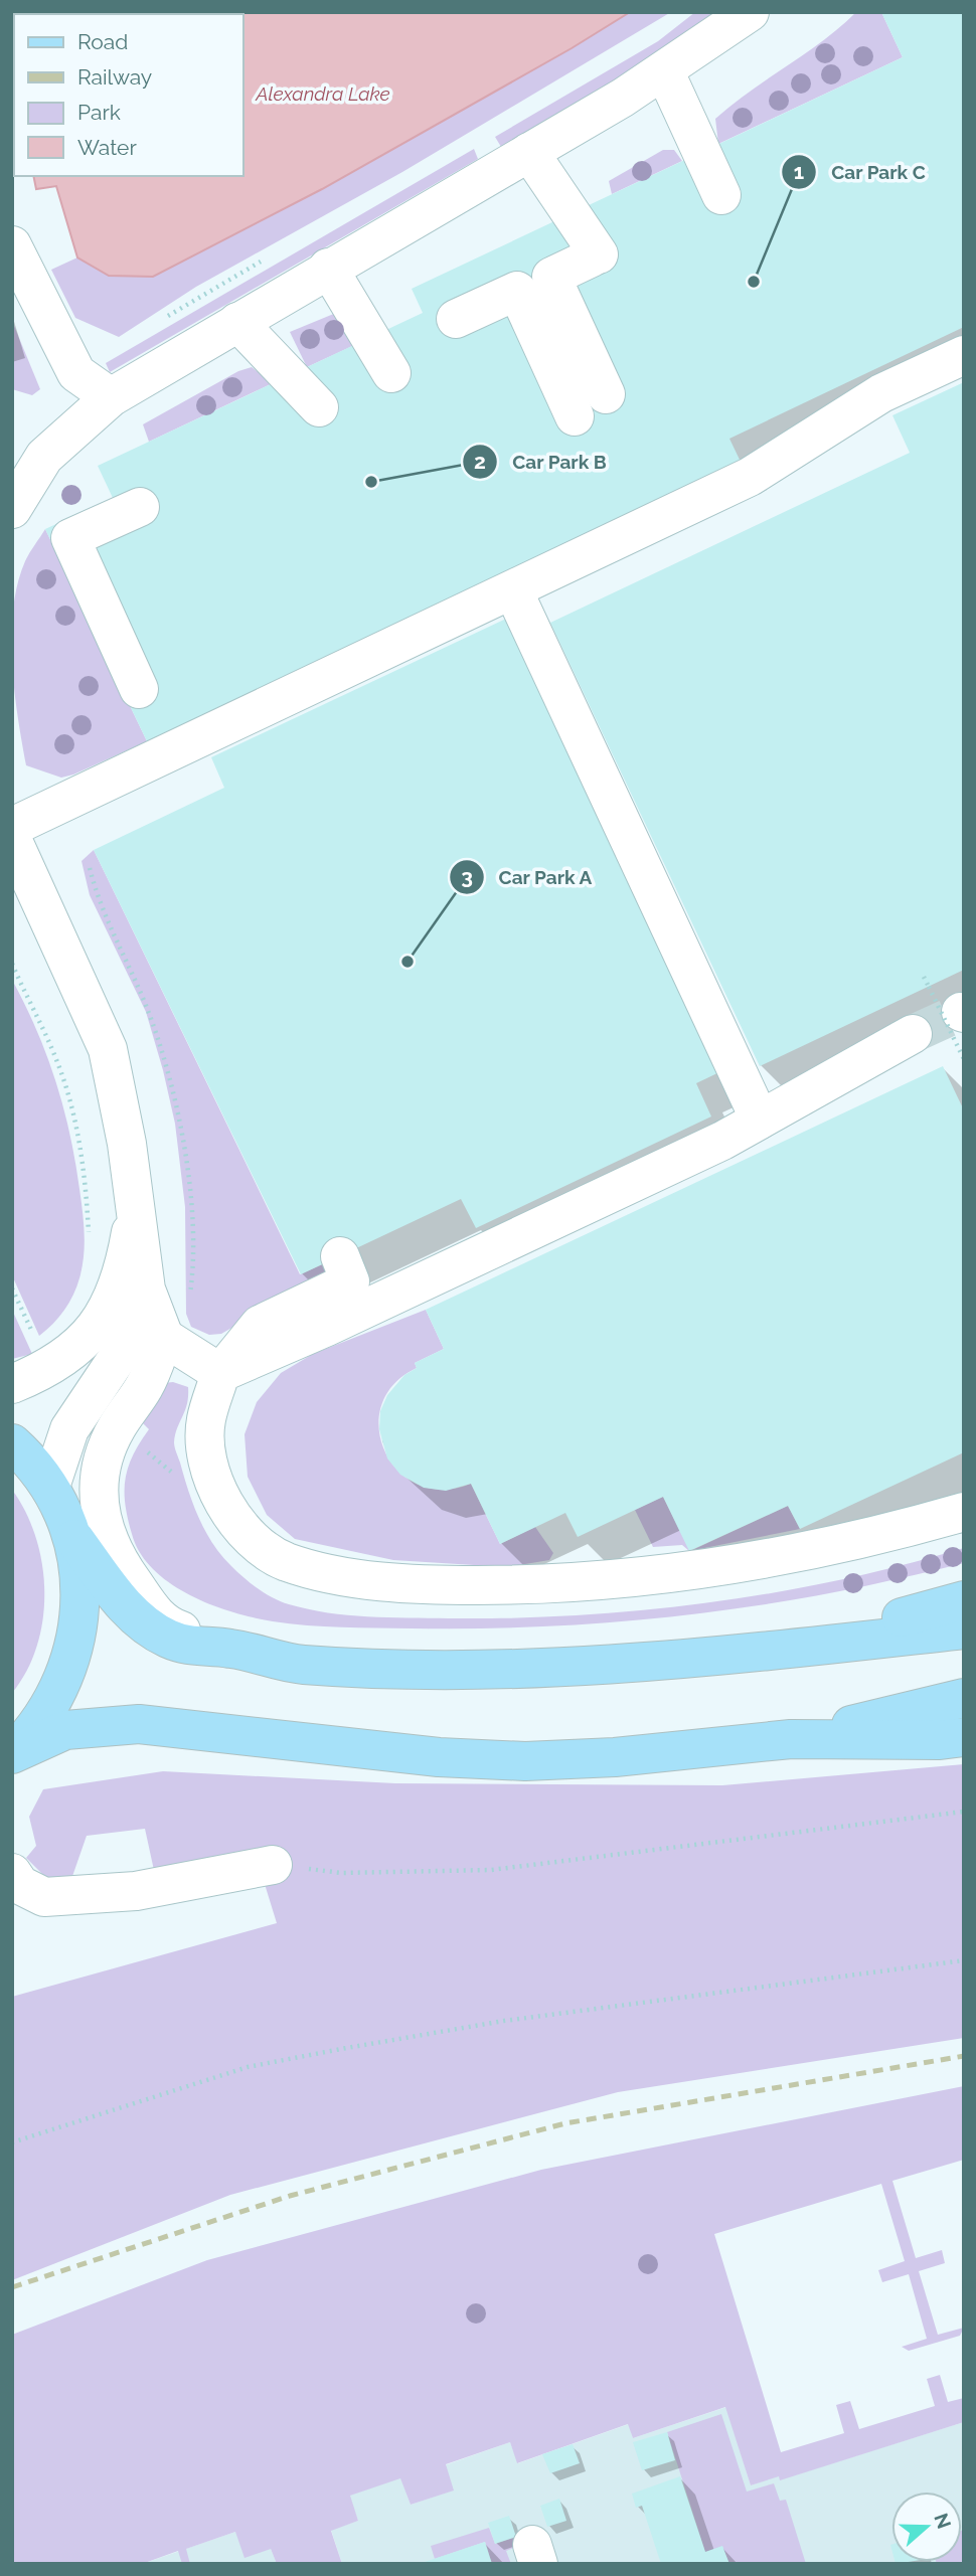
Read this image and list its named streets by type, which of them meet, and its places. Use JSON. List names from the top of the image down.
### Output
{
  "water": ["Alexandra Lake"],
  "places": ["Car Park C", "Car Park B", "Car Park A"],
  "legend": [
    "Road",
    "Railway",
    "Park",
    "Water"
  ],
  "north": "right"
}
